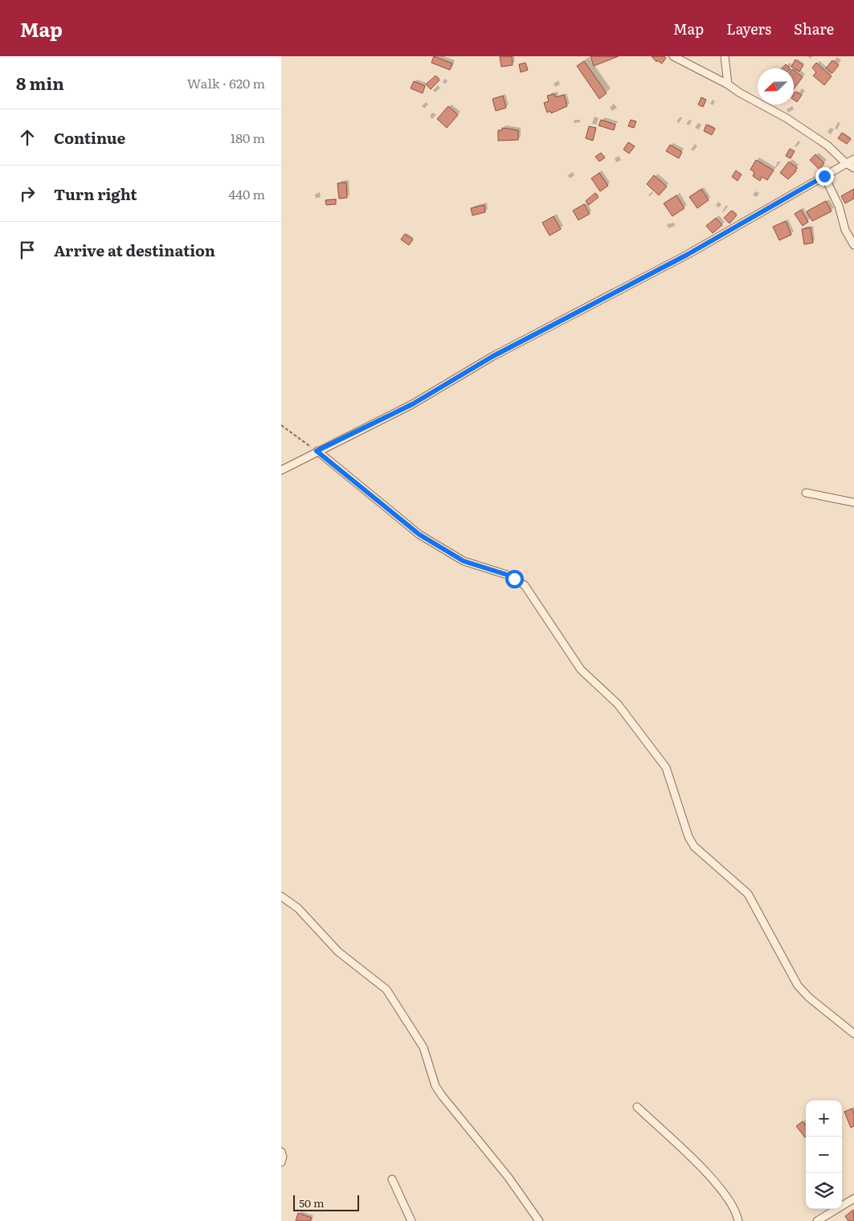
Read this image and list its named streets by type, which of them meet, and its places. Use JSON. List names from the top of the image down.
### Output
{
  "scale_bar": "50 m",
  "north": "bottom left",
  "page": {
    "header": "Map",
    "nav": ["Map", "Layers", "Share"],
    "heading": ["8 min", "Walk · 620 m"],
    "list": [
      ["Continue", "180 m"],
      ["Turn right", "440 m"],
      "Arrive at destination"
    ],
    "map_buttons": ["+", "−"],
    "scale": "50 m"
  }
}
